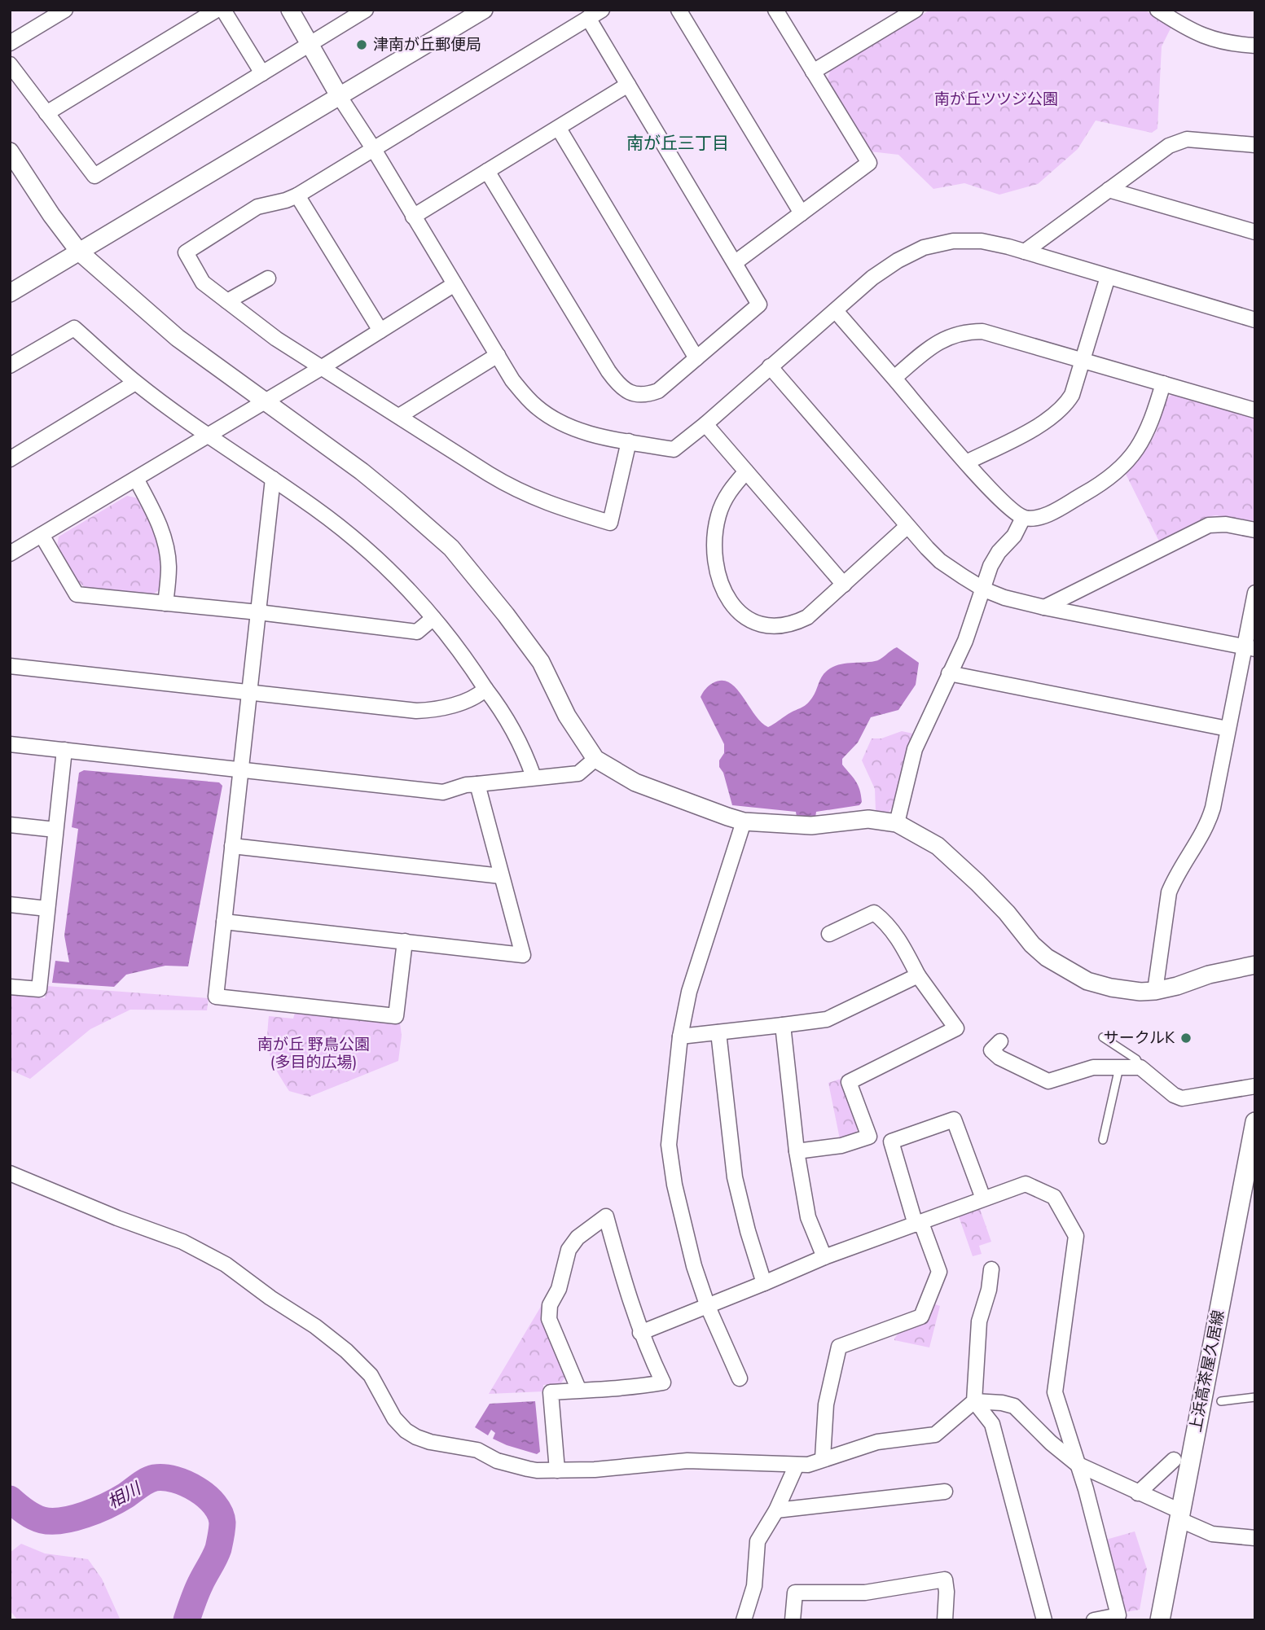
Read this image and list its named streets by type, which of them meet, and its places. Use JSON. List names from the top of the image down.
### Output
{
  "streets": {
    "main road": ["上浜高茶屋久居線"]
  },
  "districts": ["南が丘三丁目"],
  "water": ["相川"],
  "parks": ["南が丘ツツジ公園", "南が丘 野鳥公園 (多目的広場)"],
  "places": ["津南が丘郵便局", "サークルK"]
}
